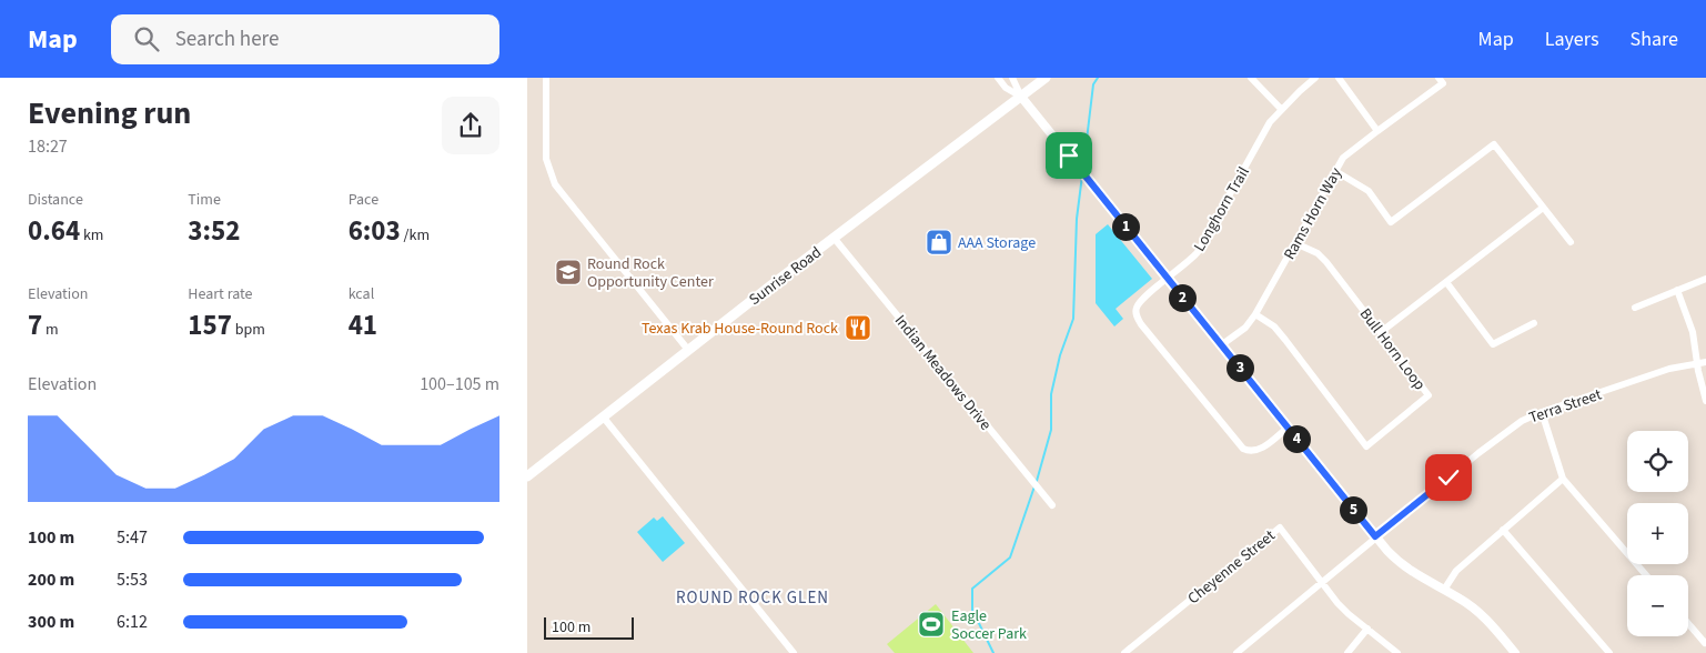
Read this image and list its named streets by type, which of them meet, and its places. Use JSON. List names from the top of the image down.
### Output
{
  "streets": {
    "main road": ["Sunrise Road"],
    "street": [
      "Longhorn Trail",
      "Rams Horn Way",
      "Bull Horn Loop",
      "Indian Meadows Drive",
      "Terra Street",
      "Cheyenne Street"
    ]
  },
  "crossings": [
    ["Rams Horn Way", "Bull Horn Loop"],
    ["Sunrise Road", "Indian Meadows Drive"],
    ["Terra Street", "Cheyenne Street"]
  ],
  "districts": ["ROUND ROCK GLEN"],
  "places": {
    "shop": ["AAA Storage"],
    "school or university": ["Round Rock Opportunity Center"],
    "restaurant": ["Texas Krab House-Round Rock"],
    "sports": ["Eagle Soccer Park"]
  },
  "scale_bar": "100 m",
  "page": {
    "header": "Map",
    "search": "Search here",
    "nav": ["Map", "Layers", "Share"],
    "heading": ["Evening run", "18:27"],
    "stats": [
      ["Distance", "0.64 km"],
      ["Time", "3:52"],
      ["Pace", "6:03 /km"],
      ["Elevation", "7 m"],
      ["Heart rate", "157 bpm"],
      ["kcal", "41"]
    ],
    "pins": [
      "1",
      "2",
      "3",
      "4",
      "5"
    ],
    "chart": ["Elevation", "100–105 m"],
    "map_buttons": ["+", "−"],
    "list": [
      {
        "name": "100 m",
        "note": "5:47"
      },
      {
        "name": "200 m",
        "note": "5:53"
      },
      {
        "name": "300 m",
        "note": "6:12"
      }
    ],
    "scale": "100 m"
  }
}
